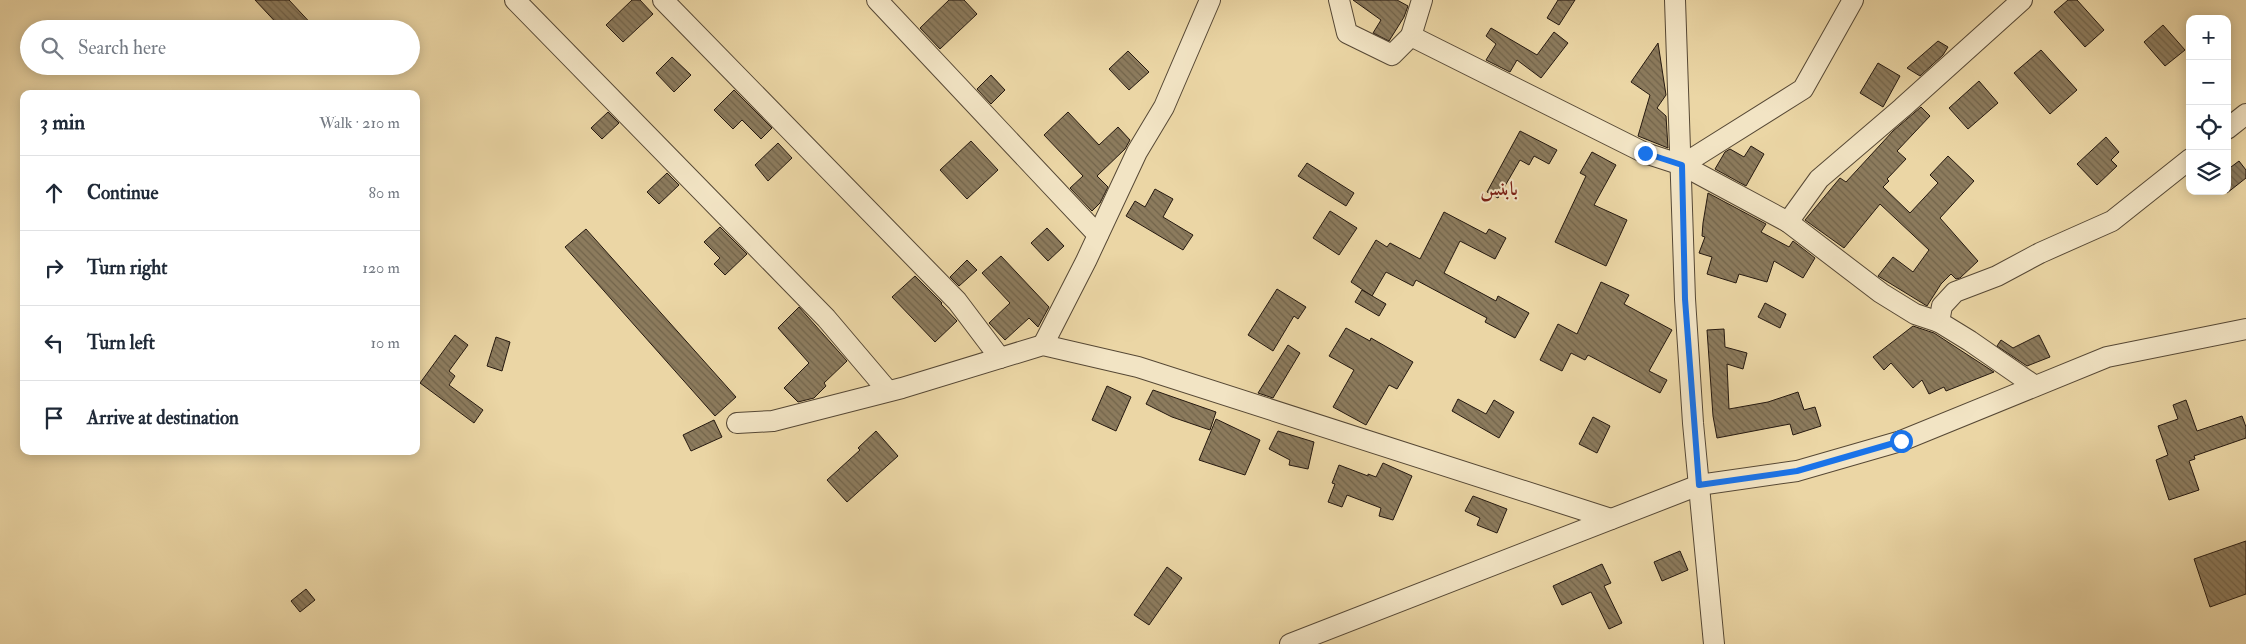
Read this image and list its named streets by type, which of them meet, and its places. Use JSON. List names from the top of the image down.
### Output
{
  "districts": ["بابنس"],
  "page": {
    "map_buttons": ["+", "−"],
    "search": "Search here",
    "heading": ["3 min", "Walk · 210 m"],
    "list": [
      ["Continue", "80 m"],
      ["Turn right", "120 m"],
      ["Turn left", "10 m"],
      "Arrive at destination"
    ]
  }
}
